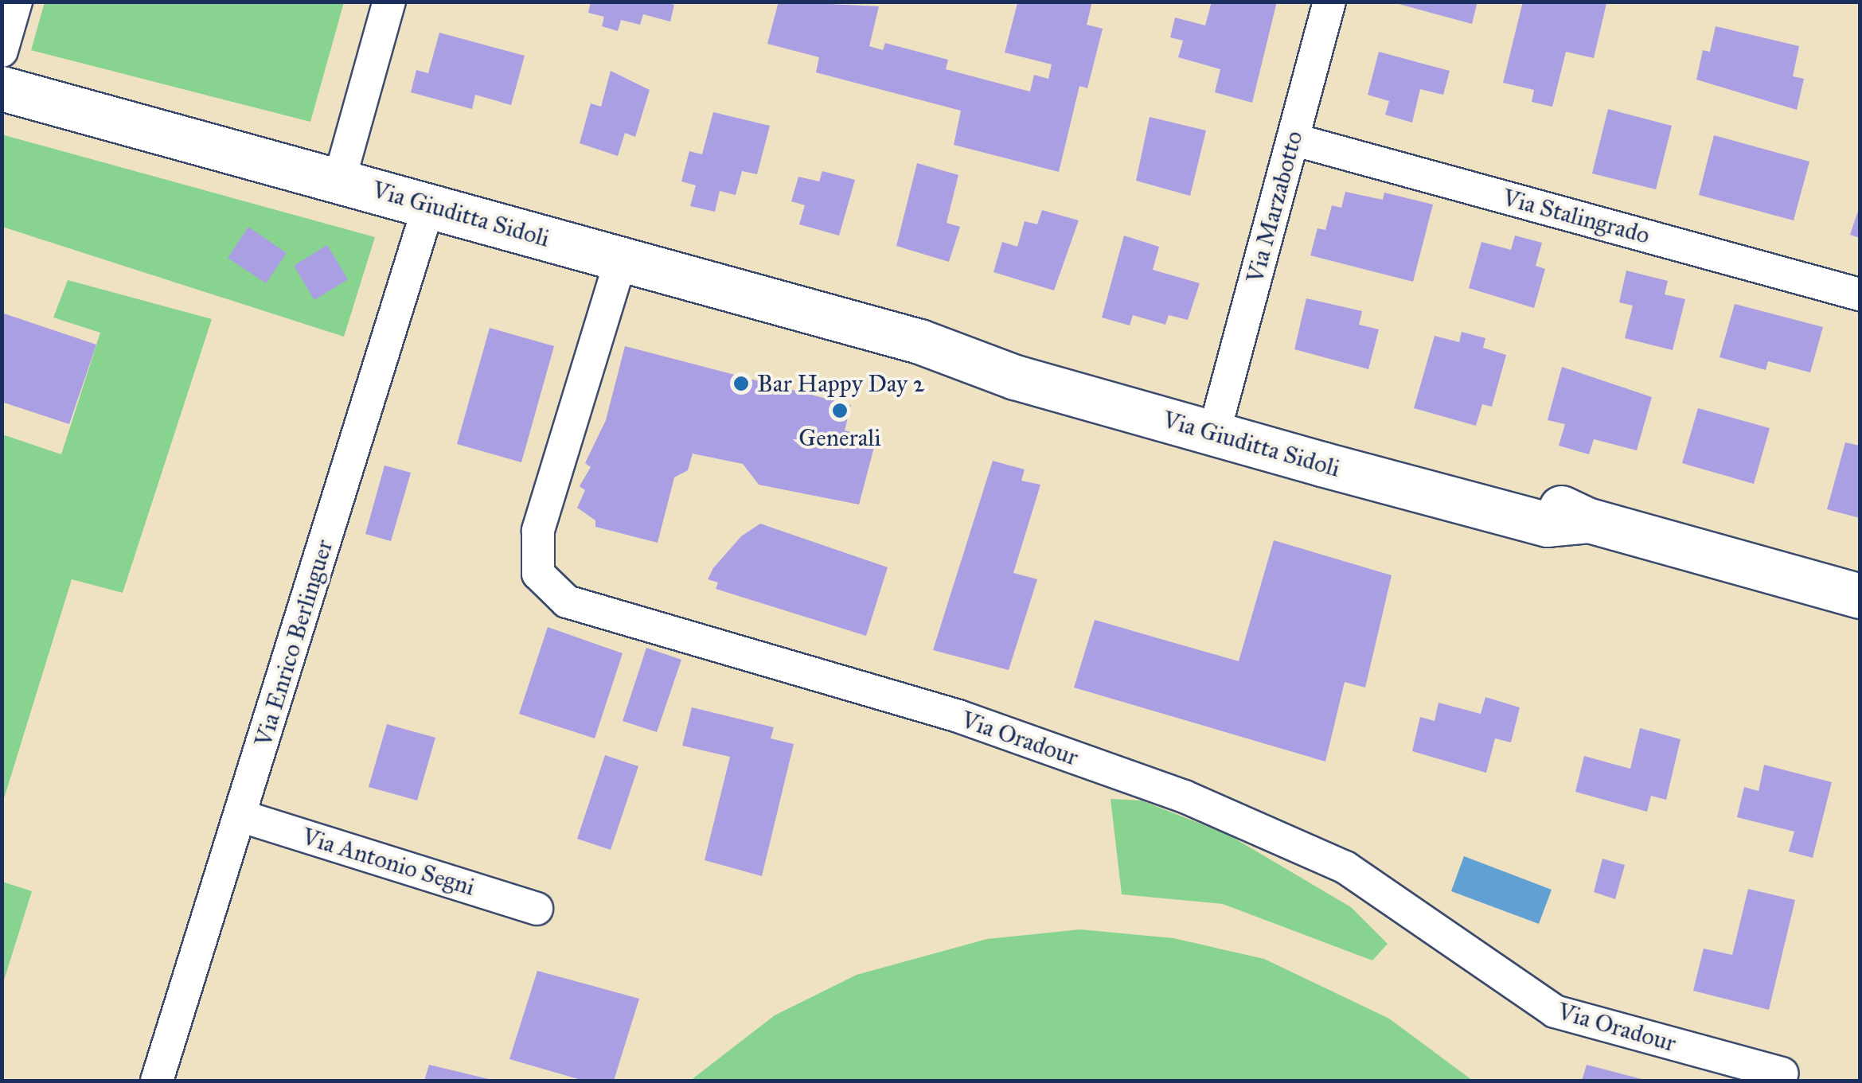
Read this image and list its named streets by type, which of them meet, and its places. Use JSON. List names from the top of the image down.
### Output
{
  "streets": {
    "street": [
      "Via Marzabotto",
      "Via Giuditta Sidoli",
      "Via Stalingrado",
      "Via Enrico Berlinguer",
      "Via Oradour",
      "Via Antonio Segni"
    ]
  },
  "crossings": [
    ["Via Marzabotto", "Via Giuditta Sidoli"],
    ["Via Marzabotto", "Via Stalingrado"],
    ["Via Giuditta Sidoli", "Via Enrico Berlinguer"],
    ["Via Giuditta Sidoli", "Via Oradour"],
    ["Via Enrico Berlinguer", "Via Antonio Segni"]
  ],
  "places": ["Bar Happy Day 2", "Generali"]
}
